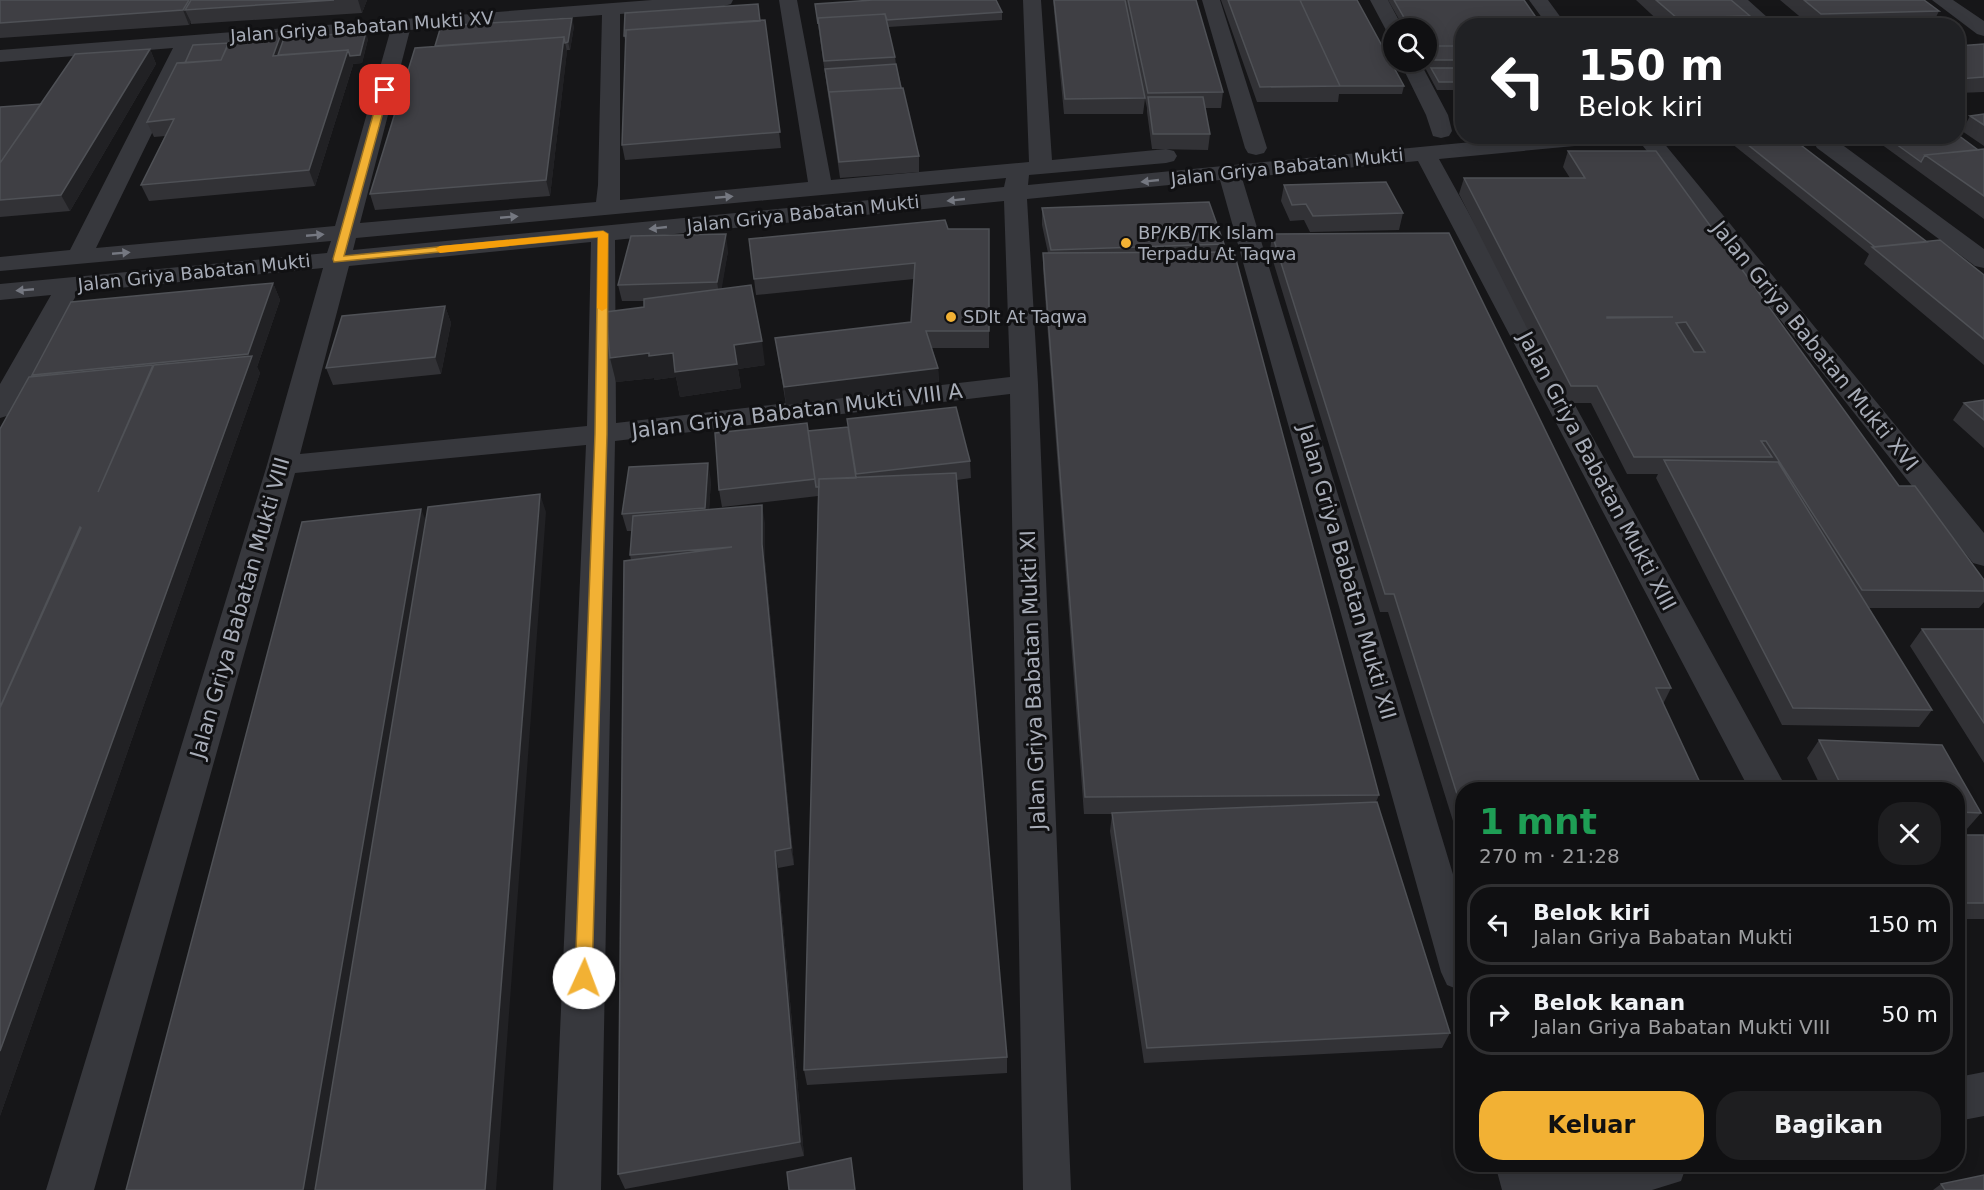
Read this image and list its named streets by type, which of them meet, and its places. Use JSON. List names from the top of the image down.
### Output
{
  "streets": {
    "street": [
      "Jalan Griya Babatan Mukti XV",
      "Jalan Griya Babatan Mukti",
      "Jalan Griya Babatan Mukti XVI",
      "Jalan Griya Babatan Mukti VIII A",
      "Jalan Griya Babatan Mukti XIII",
      "Jalan Griya Babatan Mukti XII",
      "Jalan Griya Babatan Mukti VIII",
      "Jalan Griya Babatan Mukti XI"
    ]
  },
  "crossings": [
    ["Jalan Griya Babatan Mukti XV", "Jalan Griya Babatan Mukti VIII"],
    ["Jalan Griya Babatan Mukti", "Jalan Griya Babatan Mukti XIII"],
    ["Jalan Griya Babatan Mukti", "Jalan Griya Babatan Mukti XII"],
    ["Jalan Griya Babatan Mukti", "Jalan Griya Babatan Mukti VIII"],
    ["Jalan Griya Babatan Mukti", "Jalan Griya Babatan Mukti XI"],
    ["Jalan Griya Babatan Mukti VIII A", "Jalan Griya Babatan Mukti VIII"],
    ["Jalan Griya Babatan Mukti VIII A", "Jalan Griya Babatan Mukti XI"]
  ],
  "places": ["BP/KB/TK Islam Terpadu At Taqwa", "SDIt At Taqwa"],
  "page": {
    "turn": ["150 m", "Belok kiri"],
    "heading": ["1 mnt", "270 m · 21:28"],
    "list": [
      {
        "name": "Belok kiri",
        "note": "Jalan Griya Babatan Mukti",
        "value": "150 m"
      },
      {
        "name": "Belok kanan",
        "note": "Jalan Griya Babatan Mukti VIII",
        "value": "50 m"
      }
    ],
    "buttons": ["Keluar", "Bagikan"]
  }
}
